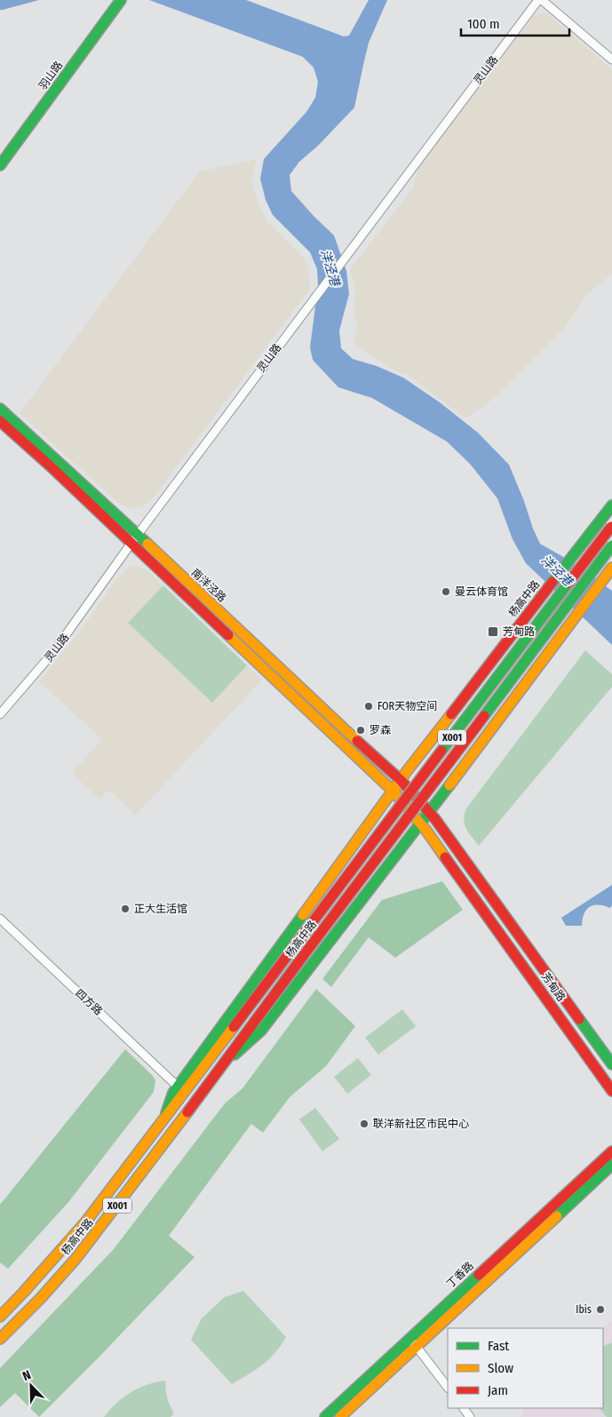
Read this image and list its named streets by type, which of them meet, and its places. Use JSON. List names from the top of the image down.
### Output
{
  "streets": {
    "main road": [
      "羽山路",
      "南洋泾路",
      "杨高中路",
      "X001",
      "芳甸路",
      "丁香路"
    ],
    "street": ["灵山路", "四方路"]
  },
  "crossings": [
    ["灵山路", "南洋泾路"],
    ["南洋泾路", "杨高中路"],
    ["南洋泾路", "芳甸路"],
    ["杨高中路", "X001"],
    ["杨高中路", "芳甸路"],
    ["杨高中路", "四方路"],
    ["X001", "芳甸路"]
  ],
  "water": ["洋泾港"],
  "places": {
    "other": [
      "曼云体育馆",
      "FOR天物空间",
      "罗森",
      "正大生活馆",
      "联洋新社区市民中心",
      "Ibis"
    ],
    "transit": ["芳甸路"]
  },
  "legend": ["Fast", "Slow", "Jam"],
  "scale_bar": "100 m",
  "north": "top left"
}
